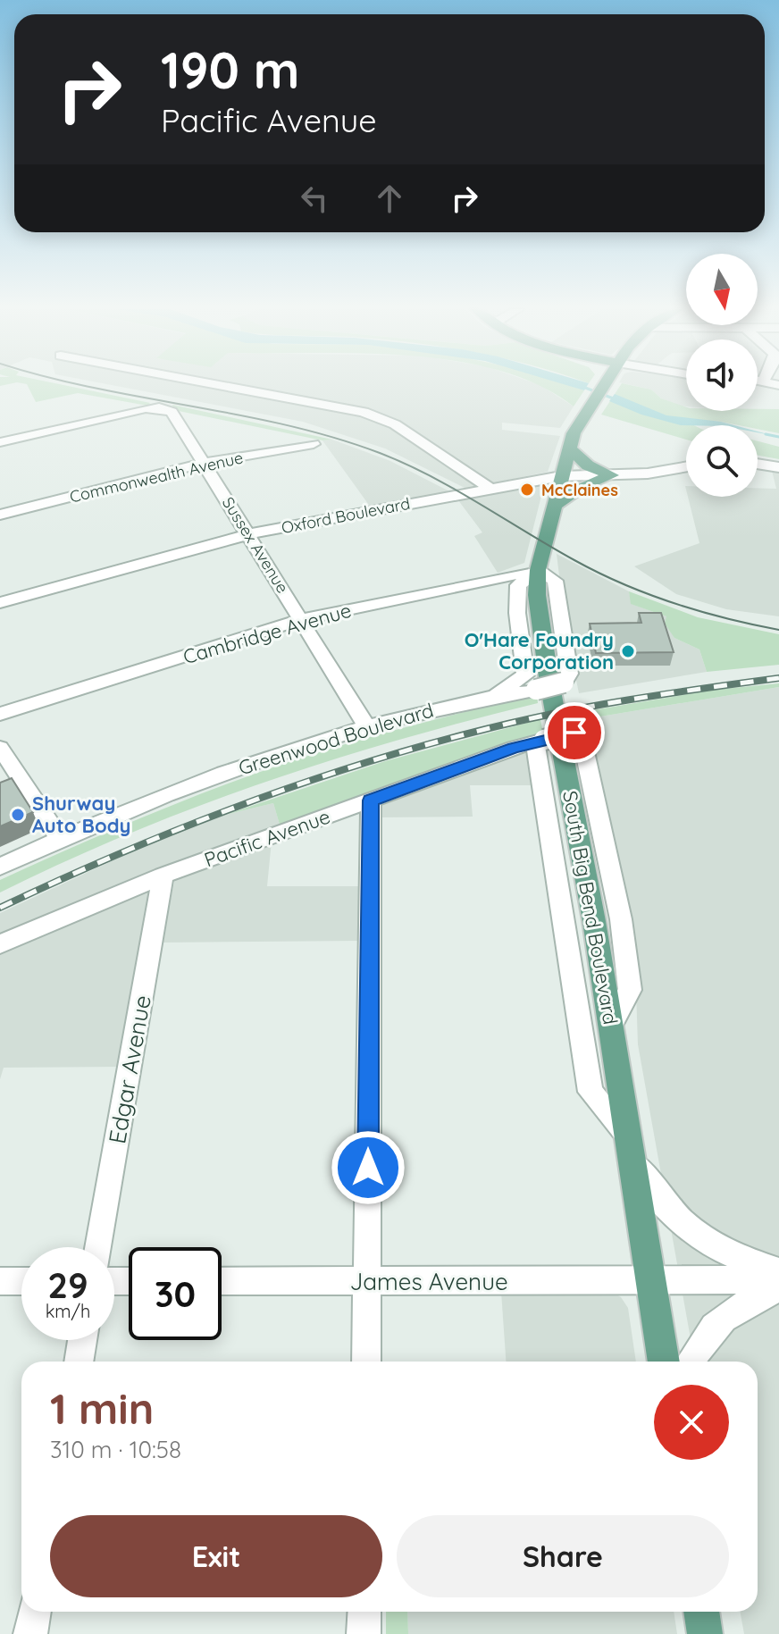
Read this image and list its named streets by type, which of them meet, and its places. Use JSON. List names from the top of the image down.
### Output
{
  "streets": {
    "main road": ["South Big Bend Boulevard"],
    "street": [
      "Commonwealth Avenue",
      "Oxford Boulevard",
      "Sussex Avenue",
      "Cambridge Avenue",
      "Greenwood Boulevard",
      "Pacific Avenue",
      "Edgar Avenue",
      "James Avenue"
    ]
  },
  "crossings": [
    ["Commonwealth Avenue", "Sussex Avenue"],
    ["Oxford Boulevard", "Sussex Avenue"],
    ["Oxford Boulevard", "South Big Bend Boulevard"],
    ["Sussex Avenue", "Cambridge Avenue"],
    ["Sussex Avenue", "Greenwood Boulevard"],
    ["Cambridge Avenue", "Greenwood Boulevard"],
    ["Cambridge Avenue", "South Big Bend Boulevard"],
    ["Greenwood Boulevard", "South Big Bend Boulevard"],
    ["Pacific Avenue", "South Big Bend Boulevard"],
    ["Pacific Avenue", "Edgar Avenue"],
    ["South Big Bend Boulevard", "James Avenue"]
  ],
  "places": ["McClaines", "O'Hare Foundry Corporation", "Shurway Auto Body"],
  "north": "bottom",
  "page": {
    "turn": ["190 m", "Pacific Avenue"],
    "speed": "29 km/h",
    "limit": "30",
    "heading": ["1 min", "310 m · 10:58"],
    "buttons": ["Exit", "Share"]
  }
}
